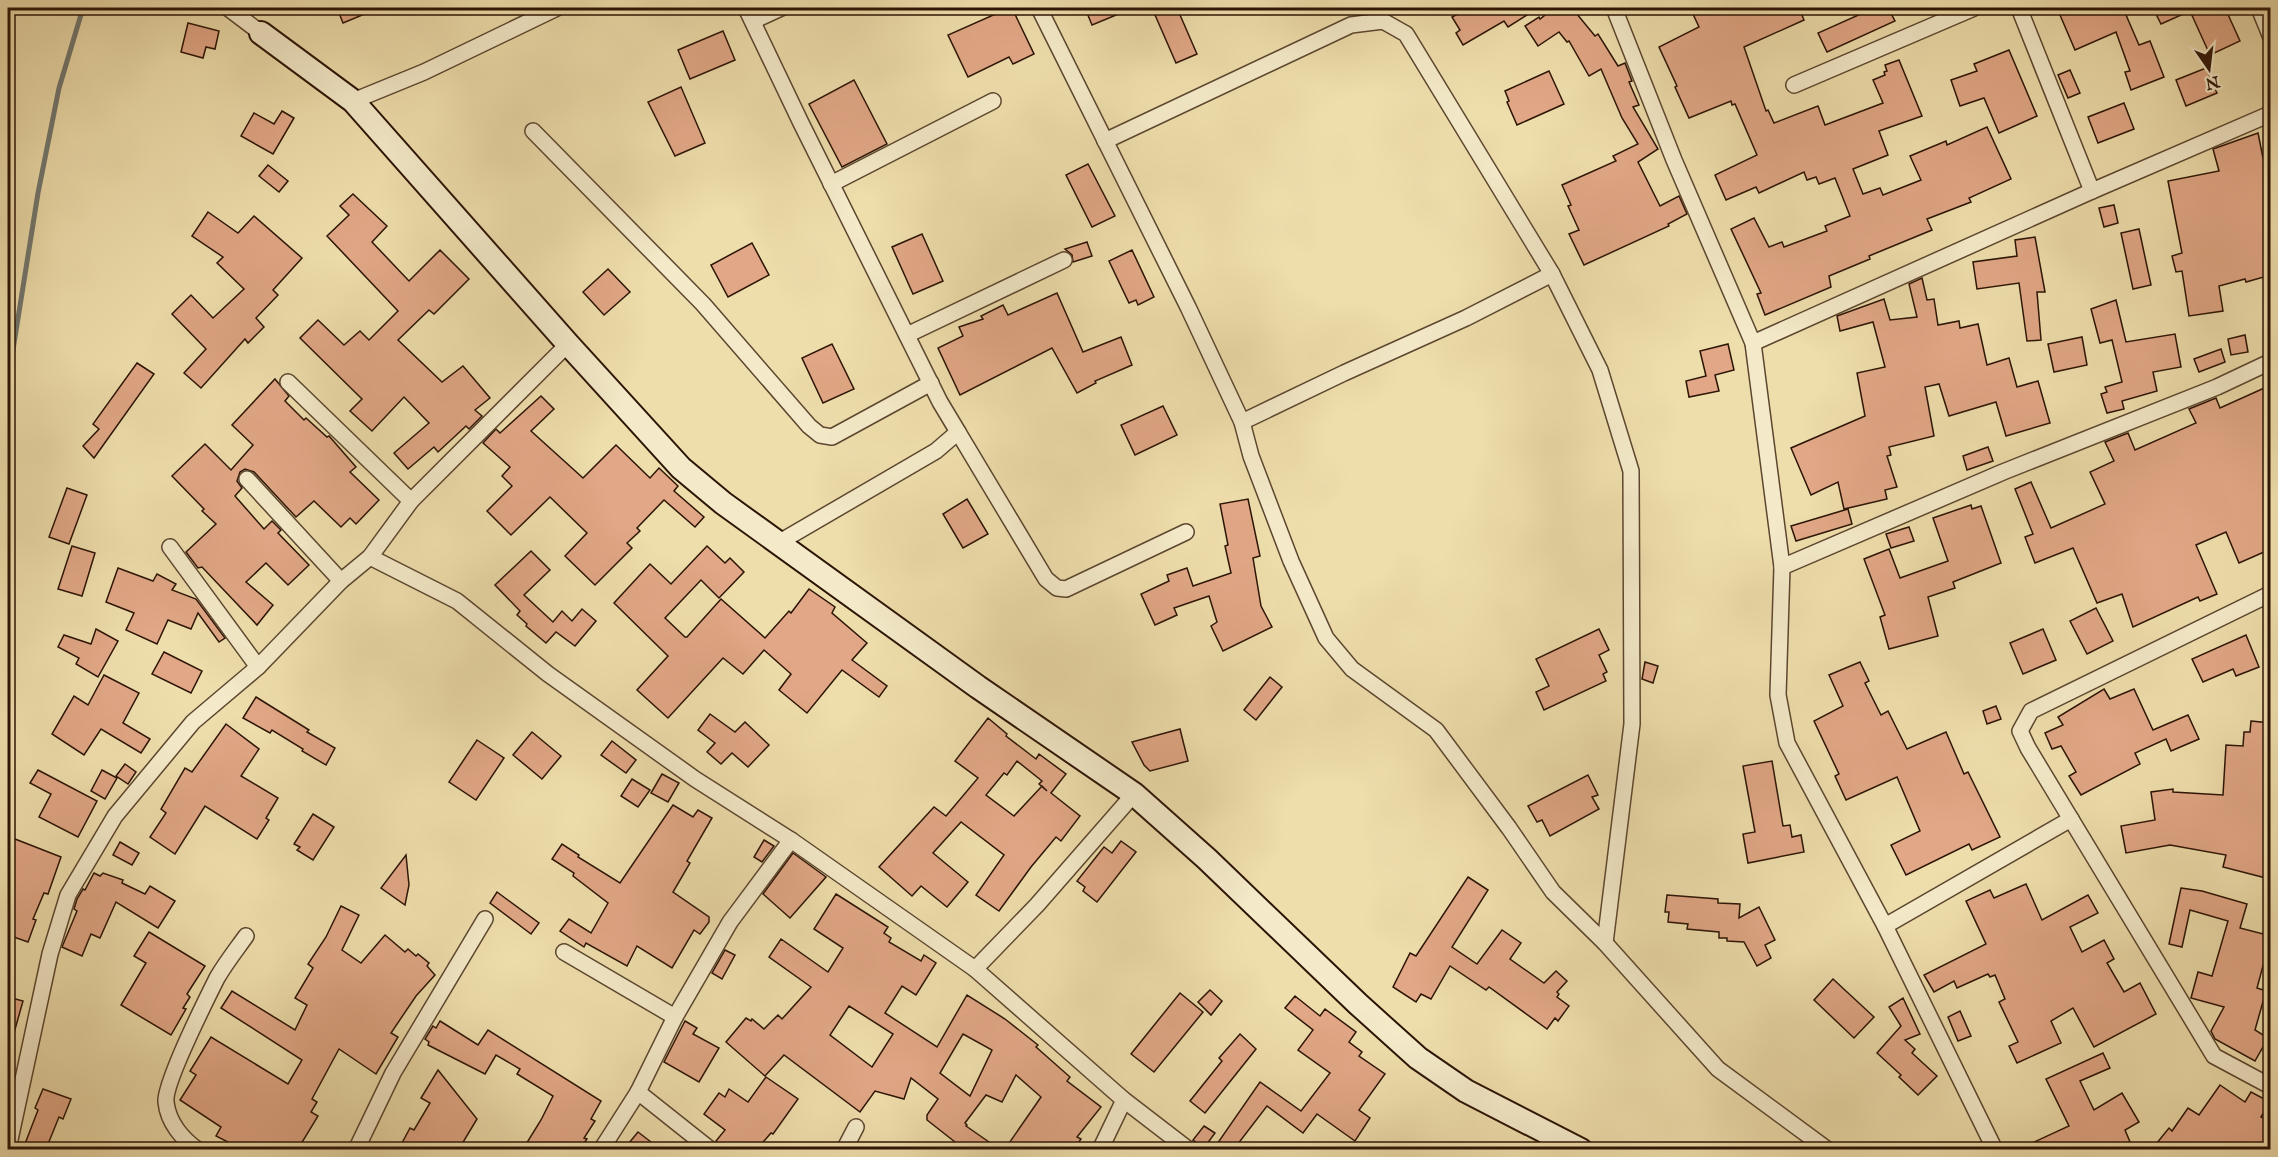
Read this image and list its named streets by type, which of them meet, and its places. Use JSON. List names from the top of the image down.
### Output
{
  "north": "bottom"
}
